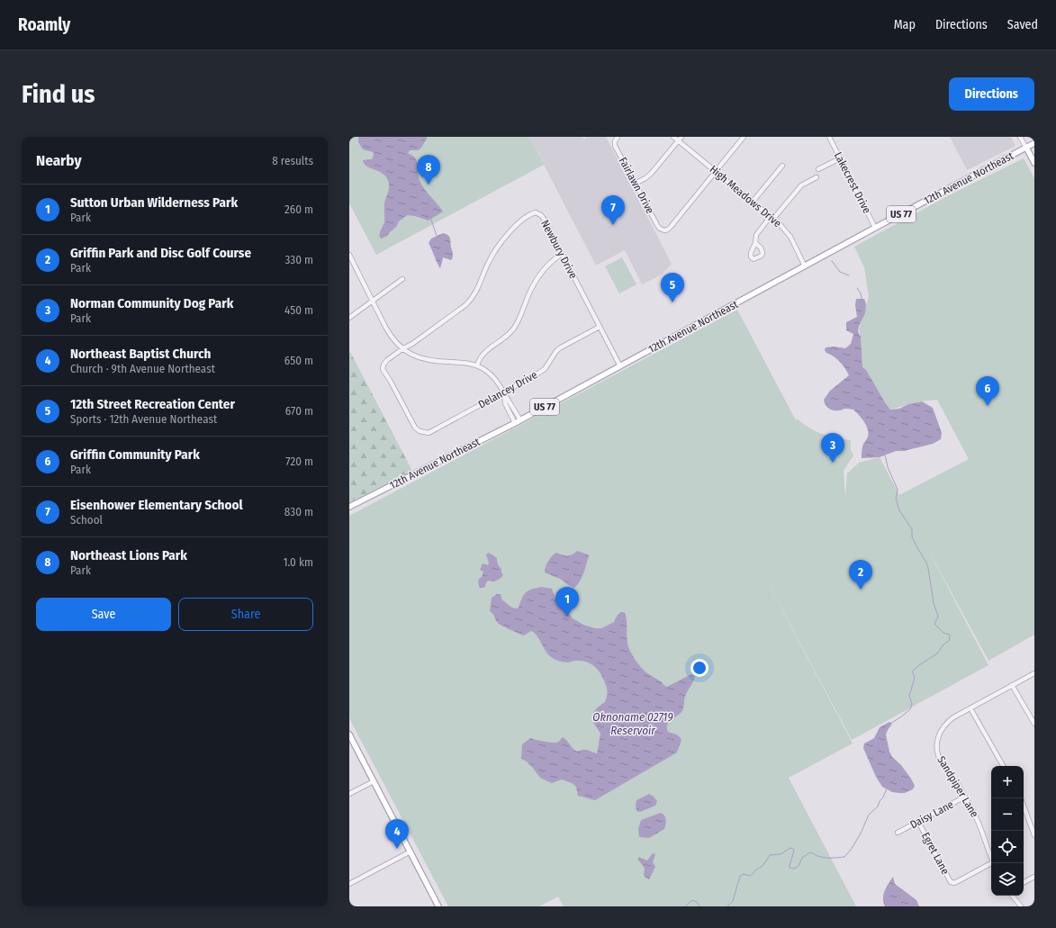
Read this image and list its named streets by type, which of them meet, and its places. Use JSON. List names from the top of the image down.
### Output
{
  "streets": {
    "main road": ["12th Avenue Northeast", "US 77"],
    "street": [
      "Lakecrest Drive",
      "Fairlawn Drive",
      "High Meadows Drive",
      "Newbury Drive",
      "Delancey Drive",
      "Sandpiper Lane",
      "Daisy Lane",
      "Egret Lane"
    ]
  },
  "crossings": [
    ["12th Avenue Northeast", "Lakecrest Drive"],
    ["12th Avenue Northeast", "High Meadows Drive"],
    ["12th Avenue Northeast", "Newbury Drive"],
    ["Fairlawn Drive", "High Meadows Drive"],
    ["Newbury Drive", "Delancey Drive"],
    ["Sandpiper Lane", "Daisy Lane"],
    ["Daisy Lane", "Egret Lane"]
  ],
  "water": ["Oknoname 02719 Reservoir"],
  "page": {
    "header": "Roamly",
    "nav": ["Map", "Directions", "Saved"],
    "buttons": [
      "Directions",
      ["Save", "Share"]
    ],
    "title": "Find us",
    "heading": ["Nearby", "8 results"],
    "pins": [
      "8",
      "7",
      "5",
      "6",
      "3",
      "2",
      "1",
      "4"
    ],
    "list": [
      {
        "mark": "1",
        "name": "Sutton Urban Wilderness Park",
        "note": "Park",
        "value": "260 m"
      },
      {
        "mark": "2",
        "name": "Griffin Park and Disc Golf Course",
        "note": "Park",
        "value": "330 m"
      },
      {
        "mark": "3",
        "name": "Norman Community Dog Park",
        "note": "Park",
        "value": "450 m"
      },
      {
        "mark": "4",
        "name": "Northeast Baptist Church",
        "note": "Church · 9th Avenue Northeast",
        "value": "650 m"
      },
      {
        "mark": "5",
        "name": "12th Street Recreation Center",
        "note": "Sports · 12th Avenue Northeast",
        "value": "670 m"
      },
      {
        "mark": "6",
        "name": "Griffin Community Park",
        "note": "Park",
        "value": "720 m"
      },
      {
        "mark": "7",
        "name": "Eisenhower Elementary School",
        "note": "School",
        "value": "830 m"
      },
      {
        "mark": "8",
        "name": "Northeast Lions Park",
        "note": "Park",
        "value": "1.0 km"
      }
    ],
    "map_buttons": ["+", "−"]
  }
}
